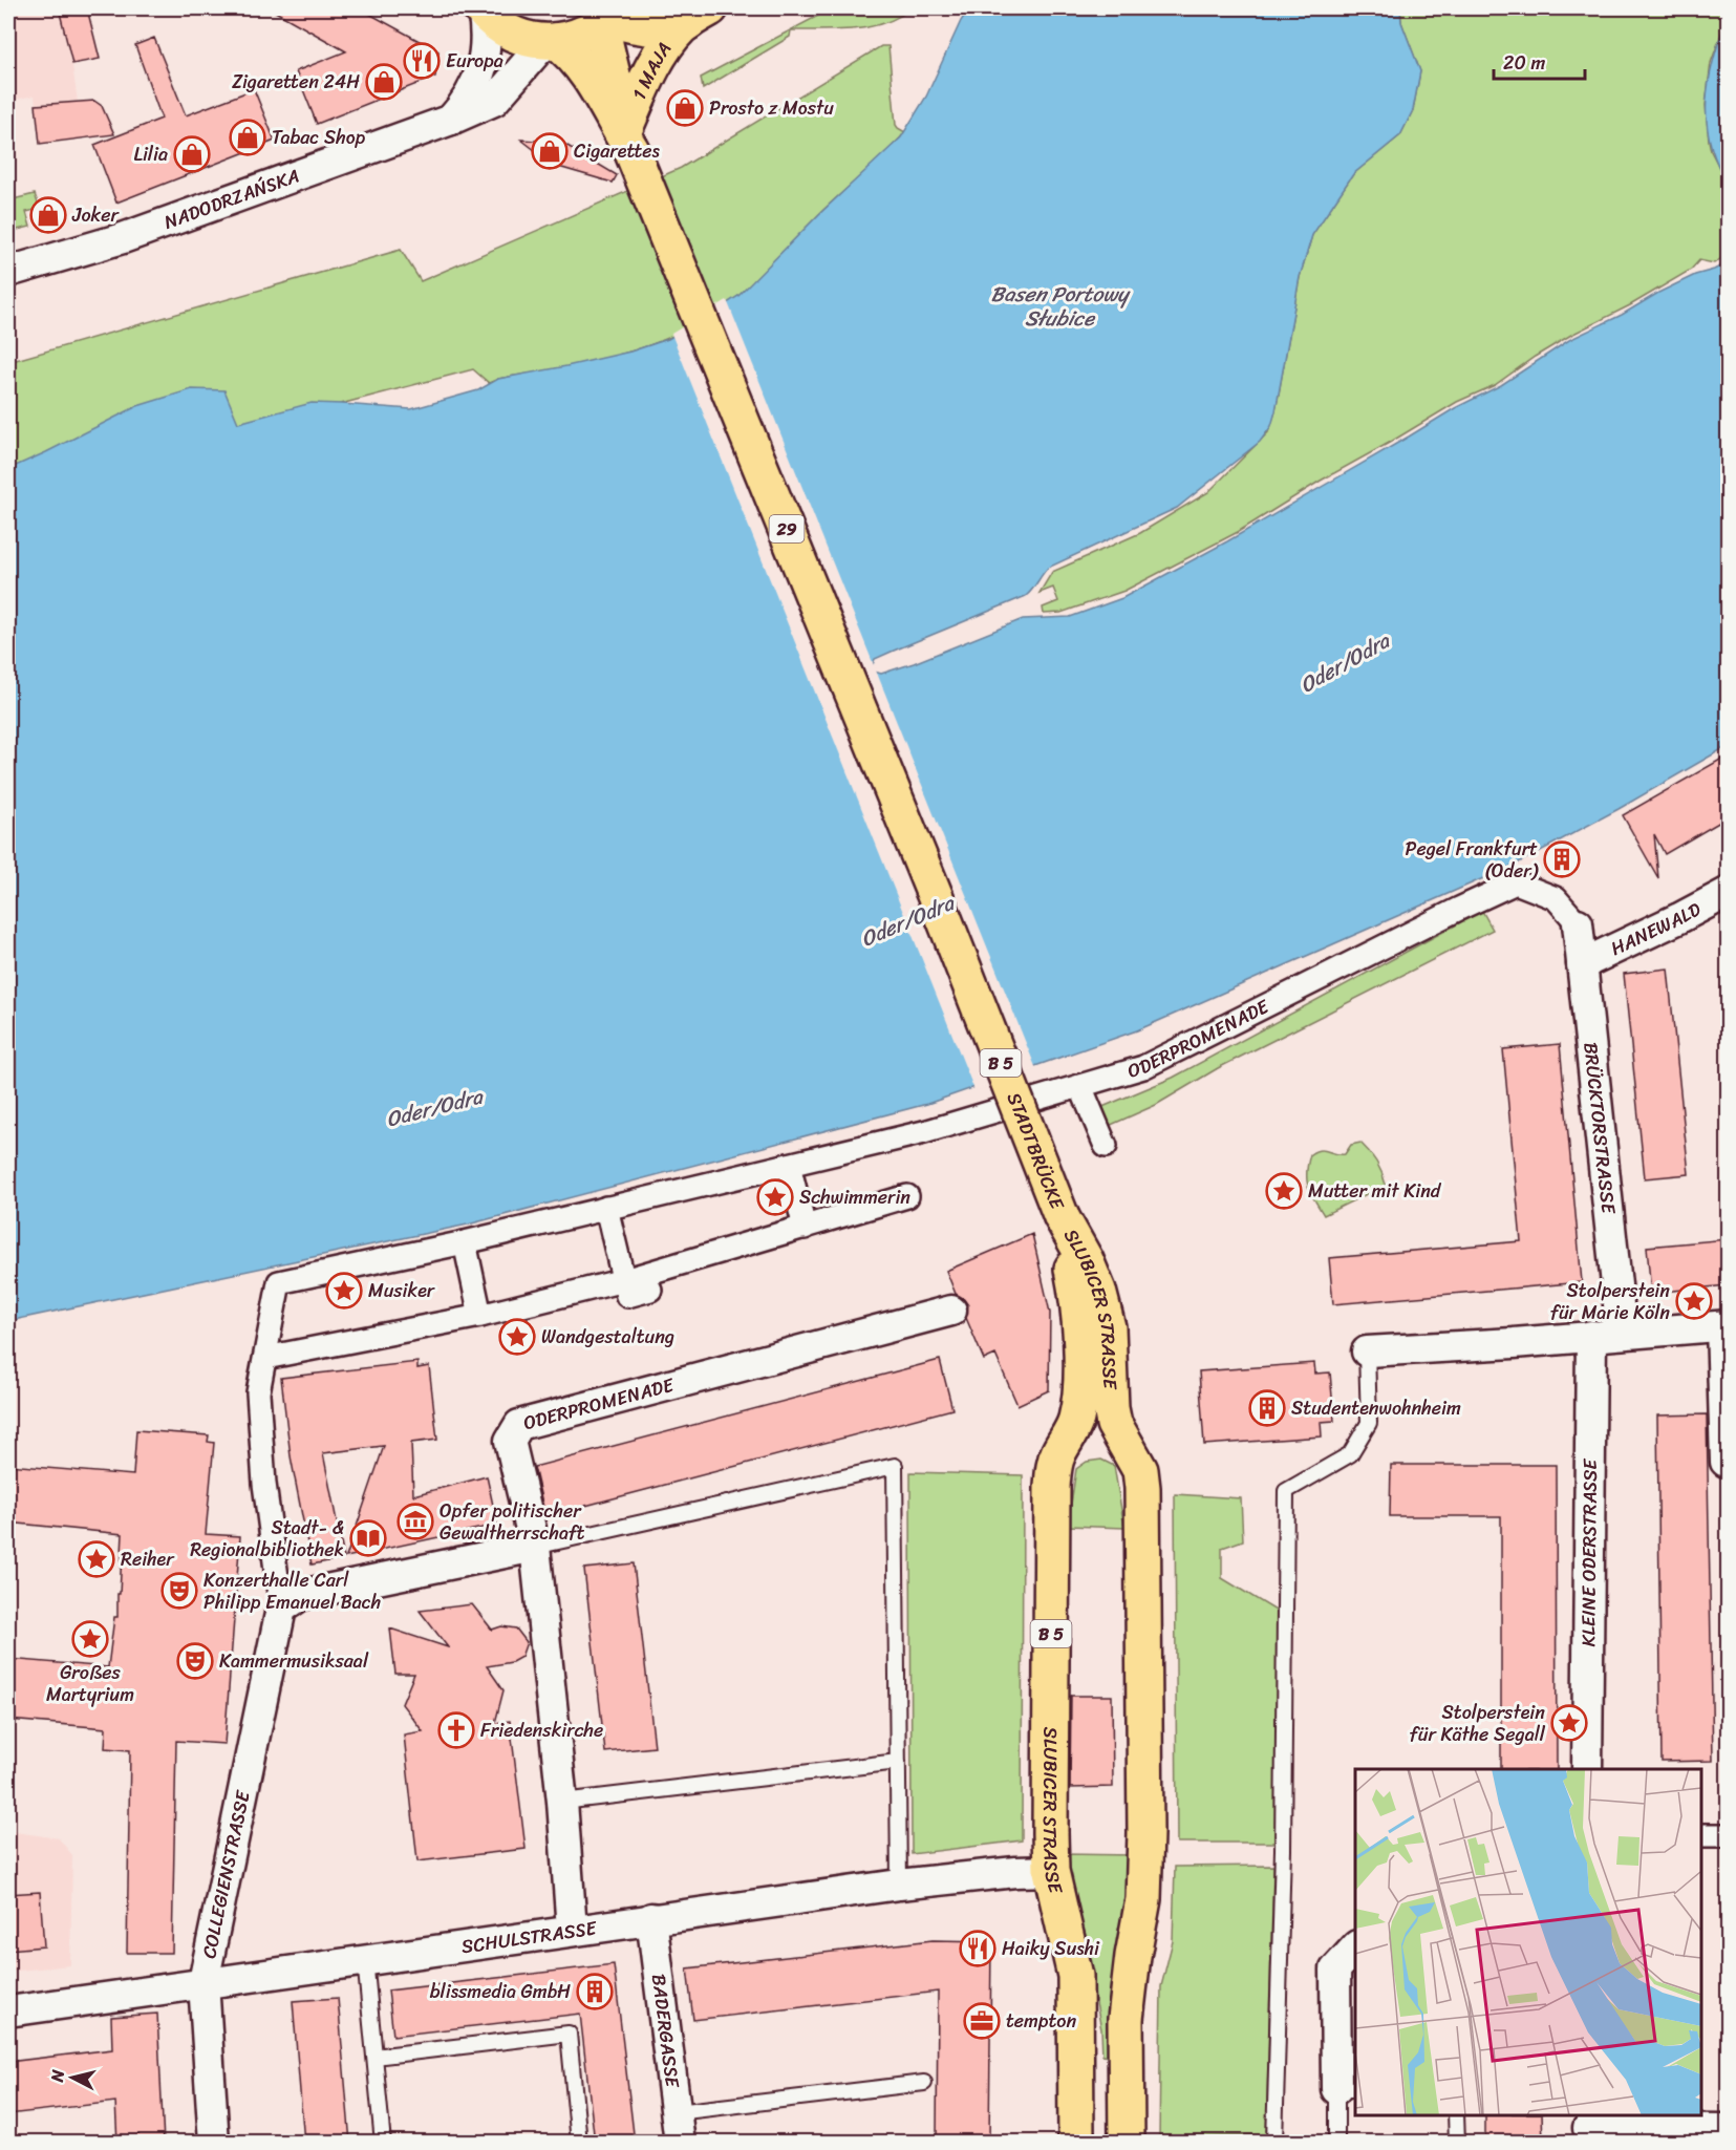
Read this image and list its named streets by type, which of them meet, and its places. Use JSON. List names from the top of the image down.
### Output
{
  "streets": {
    "main road": [
      "1 MAJA",
      "29",
      "B 5",
      "STADTBRÜCKE",
      "SLUBICER STRASSE"
    ],
    "street": [
      "NADODRZAŃSKA",
      "HANEWALD",
      "ODERPROMENADE",
      "BRÜCKTORSTRASSE",
      "KLEINE ODERSTRASSE",
      "COLLEGIENSTRASSE",
      "SCHULSTRASSE",
      "BADERGASSE"
    ]
  },
  "crossings": [
    ["1 MAJA", "29"],
    ["NADODRZAŃSKA", "29"],
    ["29", "STADTBRÜCKE"],
    ["HANEWALD", "BRÜCKTORSTRASSE"],
    ["ODERPROMENADE", "BRÜCKTORSTRASSE"],
    ["ODERPROMENADE", "COLLEGIENSTRASSE"],
    ["ODERPROMENADE", "SCHULSTRASSE"],
    ["STADTBRÜCKE", "SLUBICER STRASSE"],
    ["SLUBICER STRASSE", "SCHULSTRASSE"],
    ["COLLEGIENSTRASSE", "SCHULSTRASSE"],
    ["SCHULSTRASSE", "BADERGASSE"]
  ],
  "water": ["Basen Portowy Słubice", "Oder/Odra"],
  "places": {
    "restaurant": ["Europa", "Haiky Sushi"],
    "shop": [
      "Zigaretten 24H",
      "Prosto z Mostu",
      "Tabac Shop",
      "Cigarettes",
      "Lilia",
      "Joker"
    ],
    "building": ["Pegel Frankfurt (Oder)", "Studentenwohnheim", "blissmedia GmbH"],
    "place": [
      "Mutter mit Kind",
      "Schwimmerin",
      "Musiker",
      "Stolperstein für Marie Köln",
      "Wandgestaltung",
      "Reiher",
      "Großes Martyrium",
      "Stolperstein für Käthe Segall"
    ],
    "museum": ["Opfer politischer Gewaltherrschaft"],
    "library": ["Stadt- & Regionalbibliothek"],
    "theatre": ["Konzerthalle Carl Philipp Emanuel Bach", "Kammermusiksaal"],
    "church": ["Friedenskirche"],
    "office": ["tempton"]
  },
  "scale_bar": "20 m",
  "north": "left"
}
